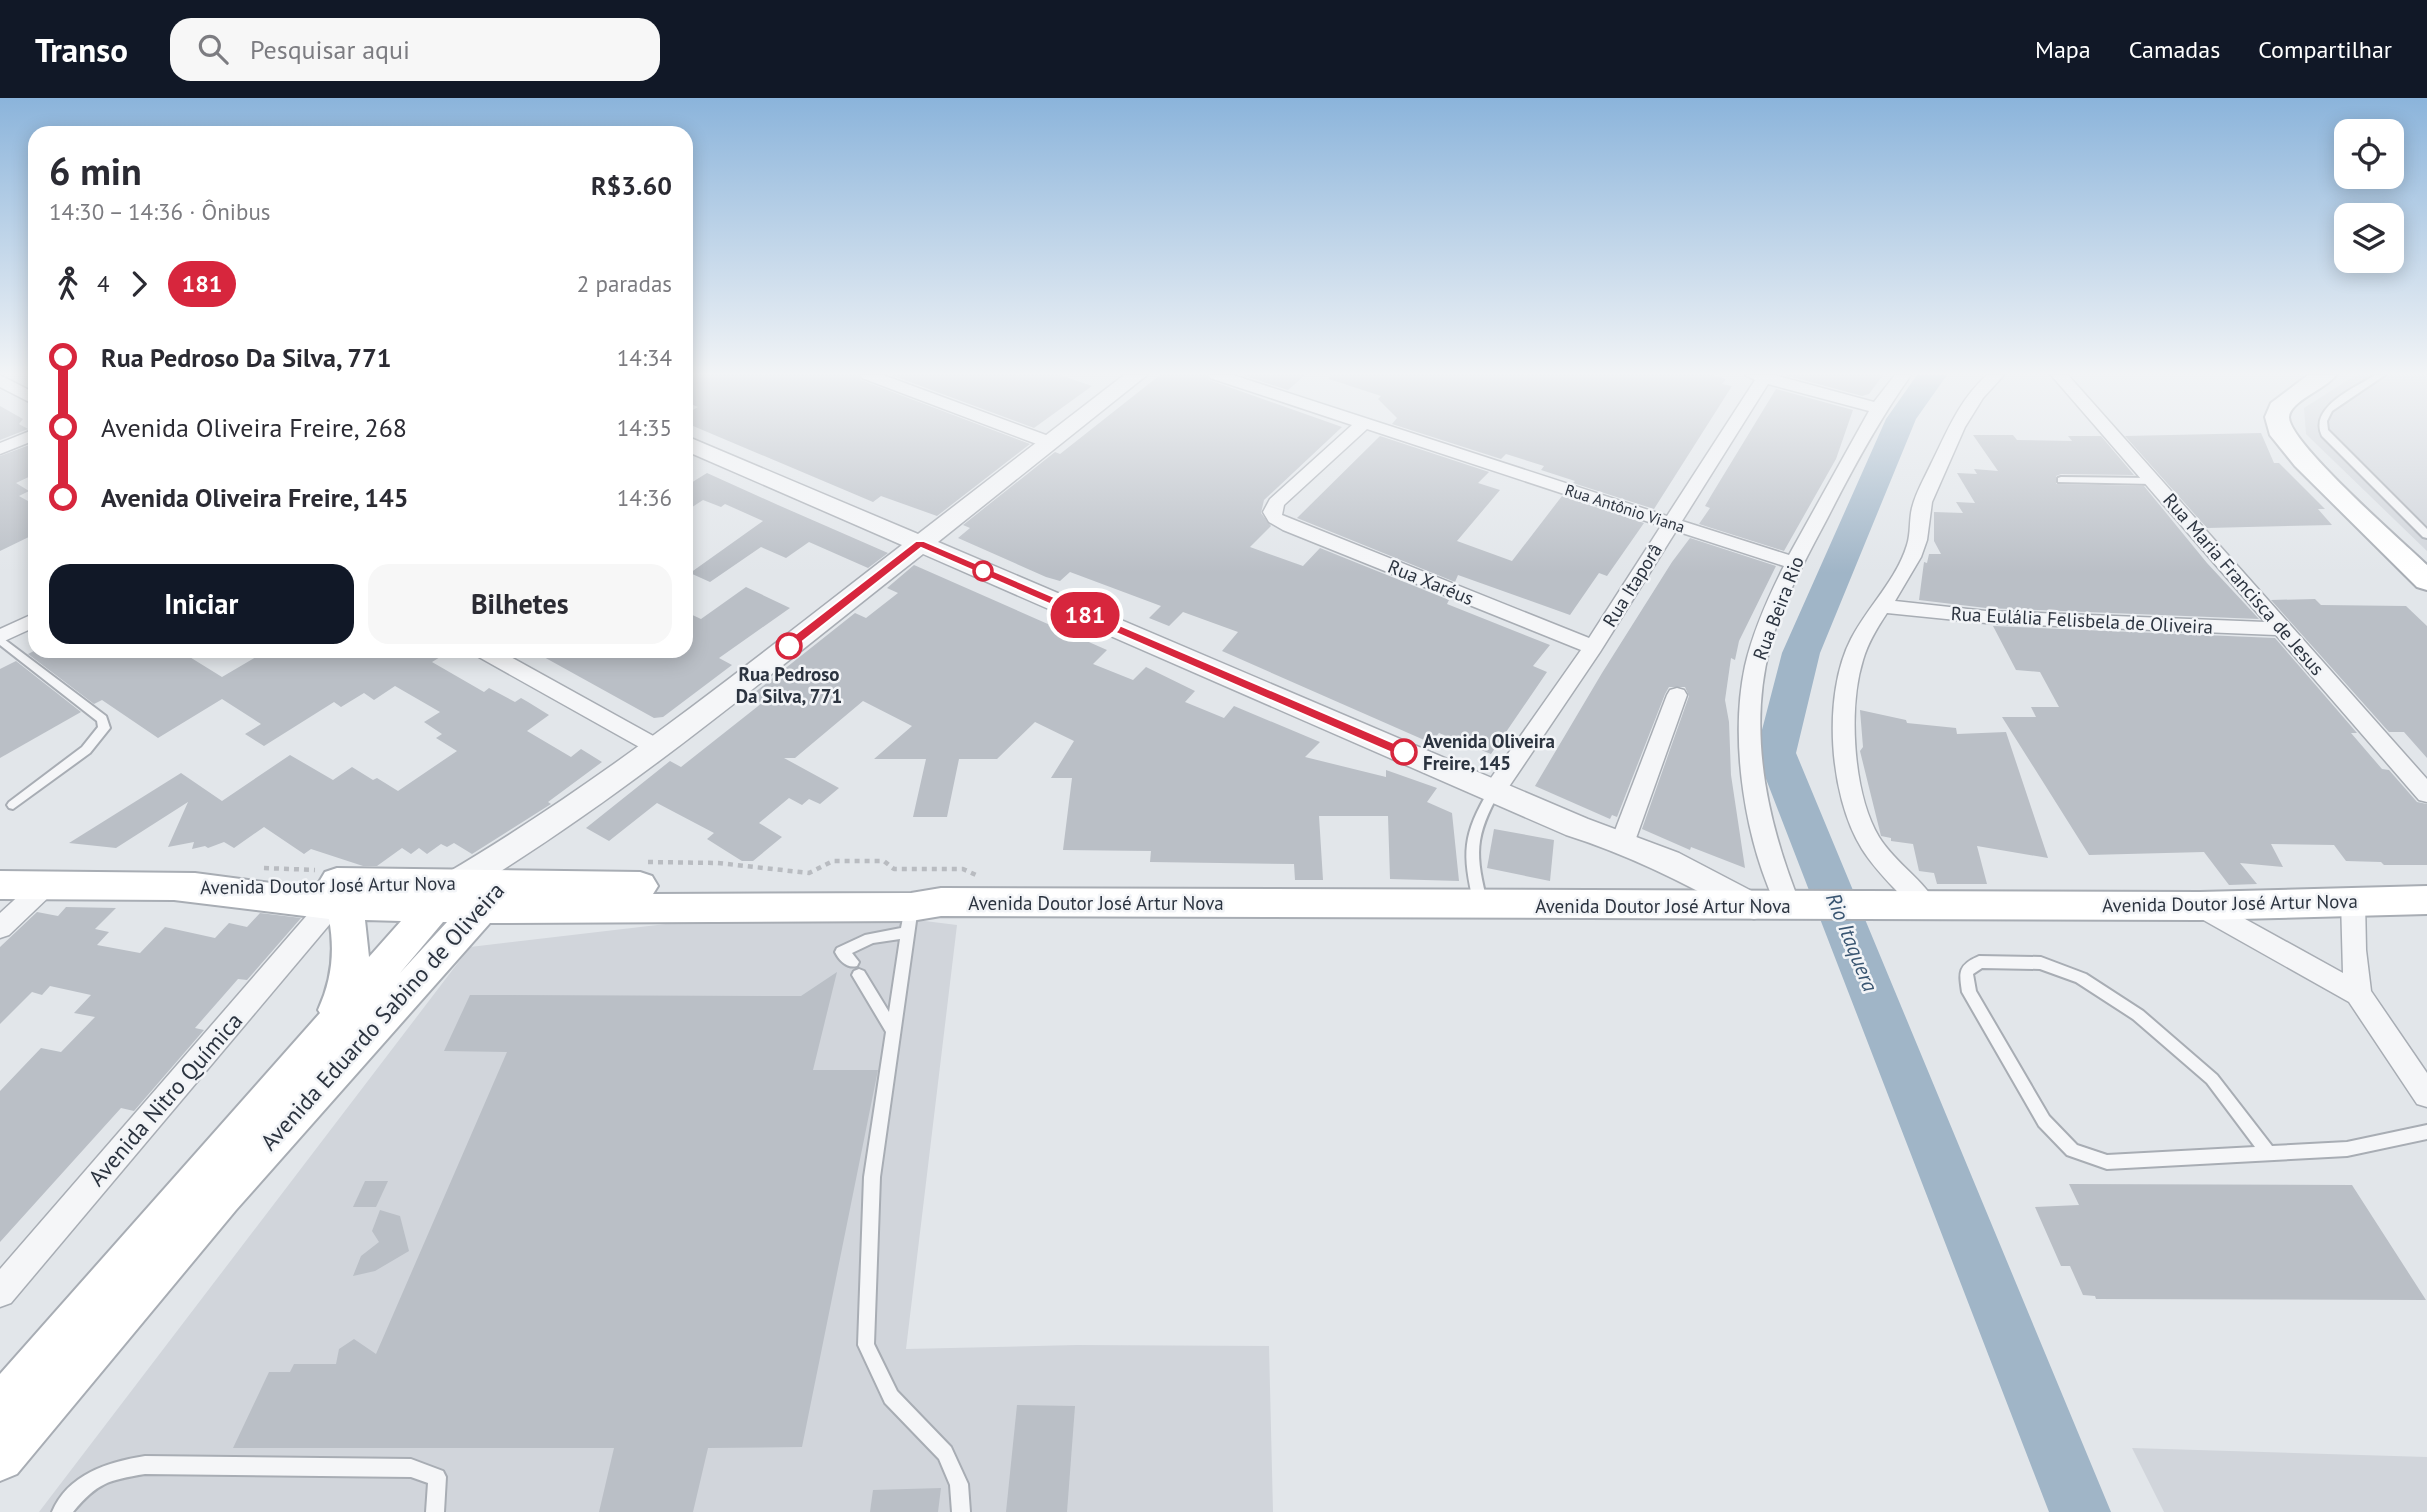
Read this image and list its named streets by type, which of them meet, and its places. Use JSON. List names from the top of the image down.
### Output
{
  "streets": {
    "main road": ["Avenida Doutor José Artur Nova", "Avenida Eduardo Sabino de Oliveira"],
    "street": [
      "Rua Antônio Viana",
      "Rua Xaréus",
      "Rua Maria Francisca de Jesus",
      "Rua Itaporâ",
      "Rua Beira Rio",
      "Rua Eulália Felisbela de Oliveira",
      "Avenida Nitro Química"
    ]
  },
  "crossings": [
    ["Rua Antônio Viana", "Rua Itaporâ"],
    ["Rua Antônio Viana", "Rua Beira Rio"],
    ["Rua Xaréus", "Rua Itaporâ"],
    ["Rua Maria Francisca de Jesus", "Rua Eulália Felisbela de Oliveira"],
    ["Rua Beira Rio", "Avenida Doutor José Artur Nova"],
    ["Avenida Doutor José Artur Nova", "Avenida Eduardo Sabino de Oliveira"],
    ["Avenida Doutor José Artur Nova", "Avenida Nitro Química"]
  ],
  "water": ["Rio Itaquera"],
  "places": ["Rua Pedroso Da Silva, 771", "Avenida Oliveira Freire, 145"],
  "lines": ["bus line 181"],
  "page": {
    "header": "Transo",
    "search": "Pesquisar aqui",
    "nav": ["Mapa", "Camadas", "Compartilhar"],
    "on_map": "181",
    "heading": ["6 min", "14:30 – 14:36 · Ônibus", "R$3.60"],
    "legs": ["4", "181", "2 paradas"],
    "list": [
      {
        "name": "Rua Pedroso Da Silva, 771",
        "value": "14:34"
      },
      {
        "name": "Avenida Oliveira Freire, 268",
        "value": "14:35"
      },
      {
        "name": "Avenida Oliveira Freire, 145",
        "value": "14:36"
      }
    ],
    "buttons": ["Iniciar", "Bilhetes"]
  }
}
